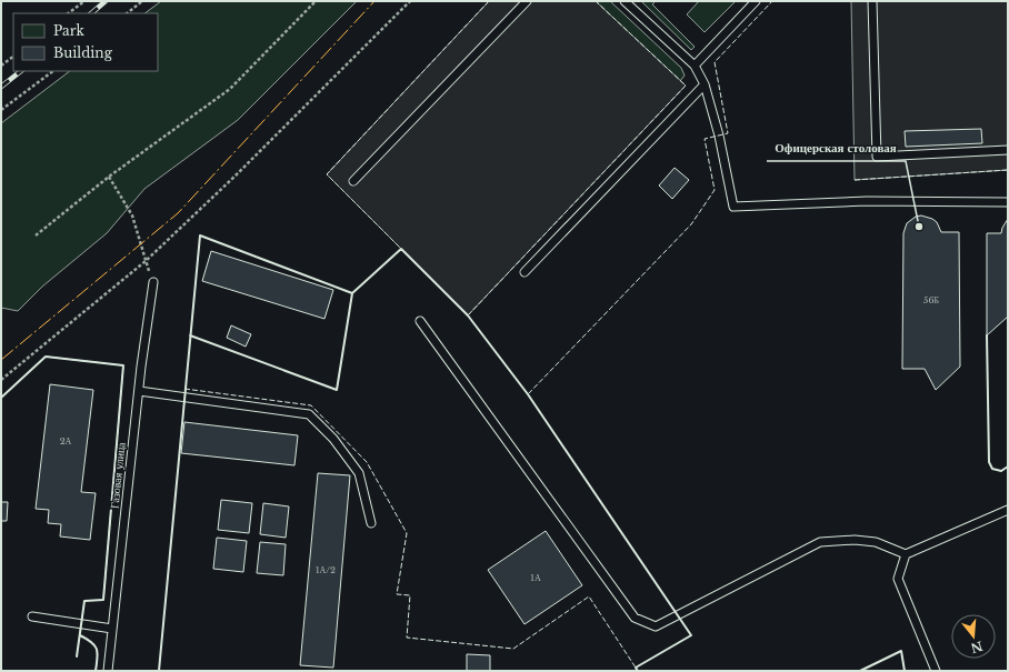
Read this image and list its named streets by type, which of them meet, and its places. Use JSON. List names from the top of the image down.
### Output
{
  "streets": {
    "lane": ["Газовая улица"]
  },
  "places": ["Офицерская столовая"],
  "house_numbers": [
    "56Б",
    "2А",
    "1А/2",
    "1А"
  ],
  "legend": ["Park", "Building"],
  "north": "bottom"
}
